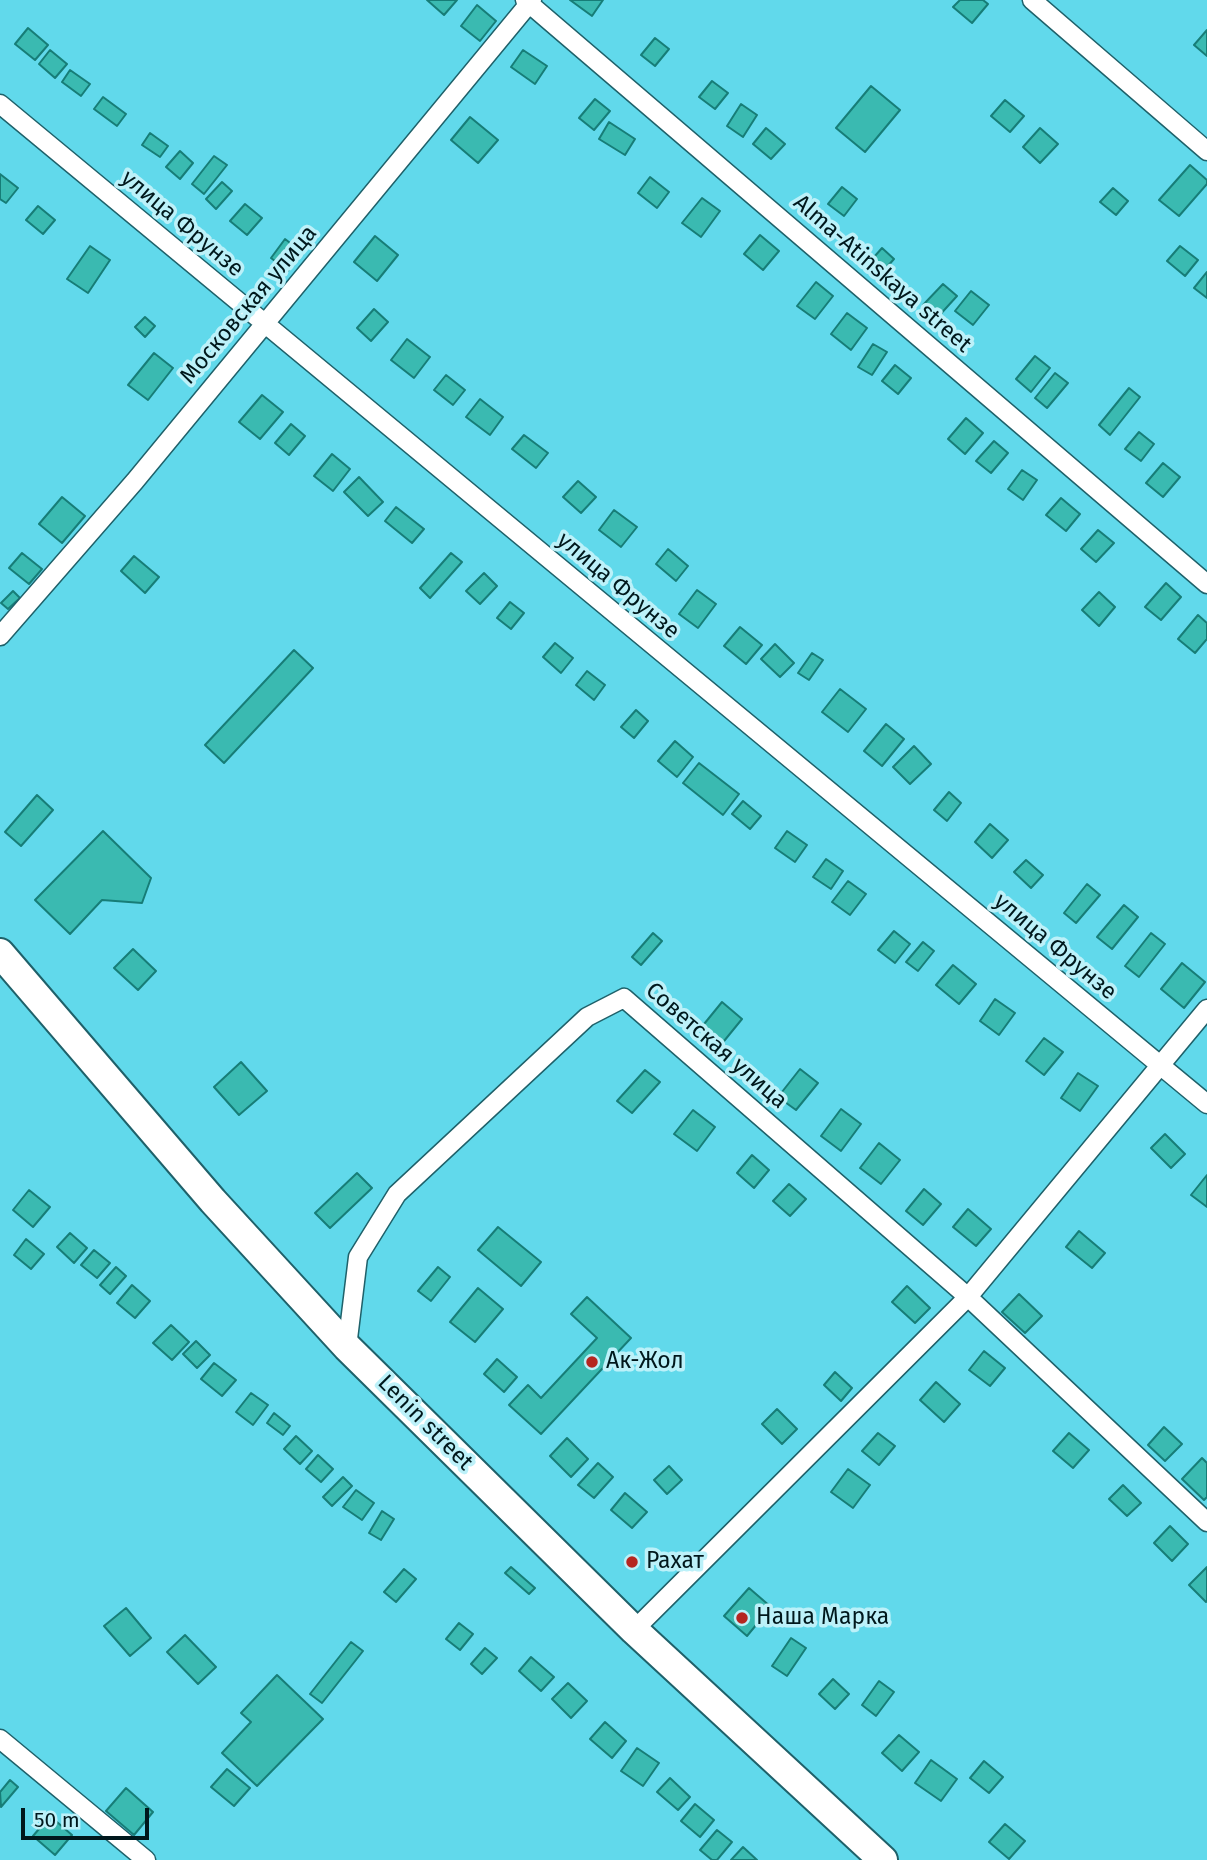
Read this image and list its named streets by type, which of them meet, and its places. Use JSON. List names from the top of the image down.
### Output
{
  "streets": {
    "main road": ["Lenin street"],
    "street": [
      "улица Фрунзе",
      "Alma-Atinskaya street",
      "Московская улица",
      "Советская улица"
    ]
  },
  "crossings": [
    ["улица Фрунзе", "Московская улица"],
    ["Alma-Atinskaya street", "Московская улица"],
    ["Советская улица", "Lenin street"]
  ],
  "places": ["Ак-Жол", "Рахат", "Наша Марка"],
  "scale_bar": "50 m"
}
